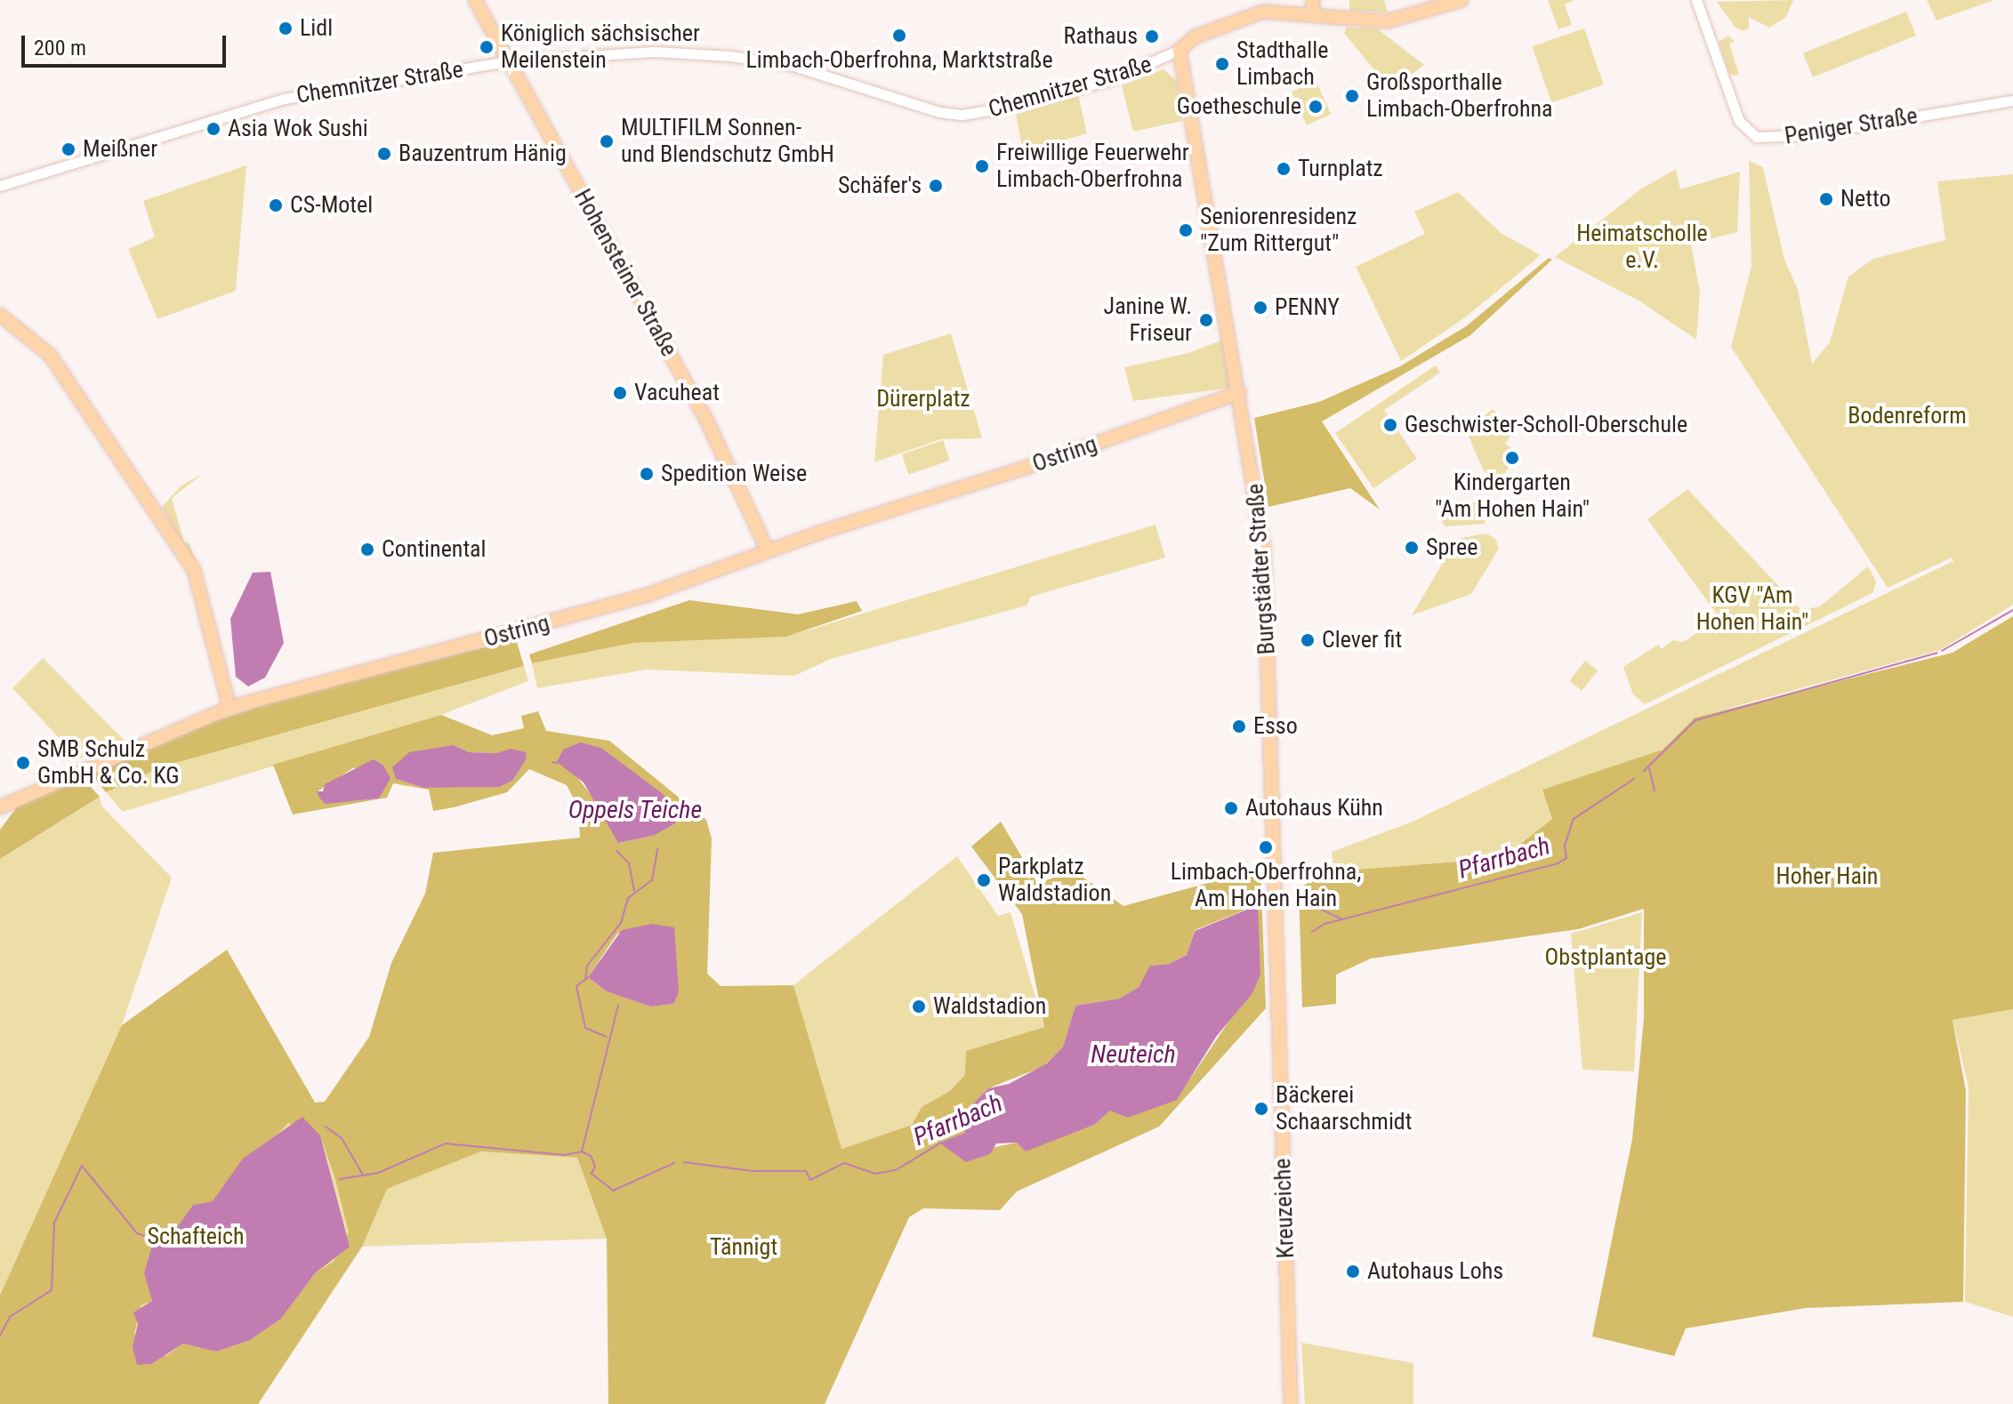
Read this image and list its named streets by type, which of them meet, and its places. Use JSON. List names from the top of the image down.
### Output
{
  "streets": {
    "main road": [
      "Hohensteiner Straße",
      "Ostring",
      "Burgstädter Straße",
      "Kreuzeiche"
    ],
    "street": ["Chemnitzer Straße", "Peniger Straße"]
  },
  "crossings": [
    ["Chemnitzer Straße", "Hohensteiner Straße"],
    ["Chemnitzer Straße", "Burgstädter Straße"],
    ["Hohensteiner Straße", "Ostring"],
    ["Ostring", "Burgstädter Straße"],
    ["Burgstädter Straße", "Kreuzeiche"]
  ],
  "water": ["Oppels Teiche", "Pfarrbach", "Neuteich"],
  "parks": [
    "Heimatscholle e.V.",
    "Dürerplatz",
    "Bodenreform",
    "KGV \"Am Hohen Hain\"",
    "Hoher Hain",
    "Obstplantage",
    "Schafteich",
    "Tännigt"
  ],
  "places": [
    "Lidl",
    "Limbach-Oberfrohna, Marktstraße",
    "Rathaus",
    "Königlich sächsischer Meilenstein",
    "Stadthalle Limbach",
    "Großsporthalle Limbach-Oberfrohna",
    "Goetheschule",
    "Asia Wok Sushi",
    "MULTIFILM Sonnen- und Blendschutz GmbH",
    "Meißner",
    "Bauzentrum Hänig",
    "Freiwillige Feuerwehr Limbach-Oberfrohna",
    "Turnplatz",
    "Schäfer's",
    "Netto",
    "CS-Motel",
    "Seniorenresidenz \"Zum Rittergut\"",
    "PENNY",
    "Janine W. Friseur",
    "Vacuheat",
    "Geschwister-Scholl-Oberschule",
    "Kindergarten \"Am Hohen Hain\"",
    "Spedition Weise",
    "Spree",
    "Continental",
    "Clever fit",
    "Esso",
    "SMB Schulz GmbH & Co. KG",
    "Autohaus Kühn",
    "Limbach-Oberfrohna, Am Hohen Hain",
    "Parkplatz Waldstadion",
    "Waldstadion",
    "Bäckerei Schaarschmidt",
    "Autohaus Lohs"
  ],
  "scale_bar": "200 m"
}
